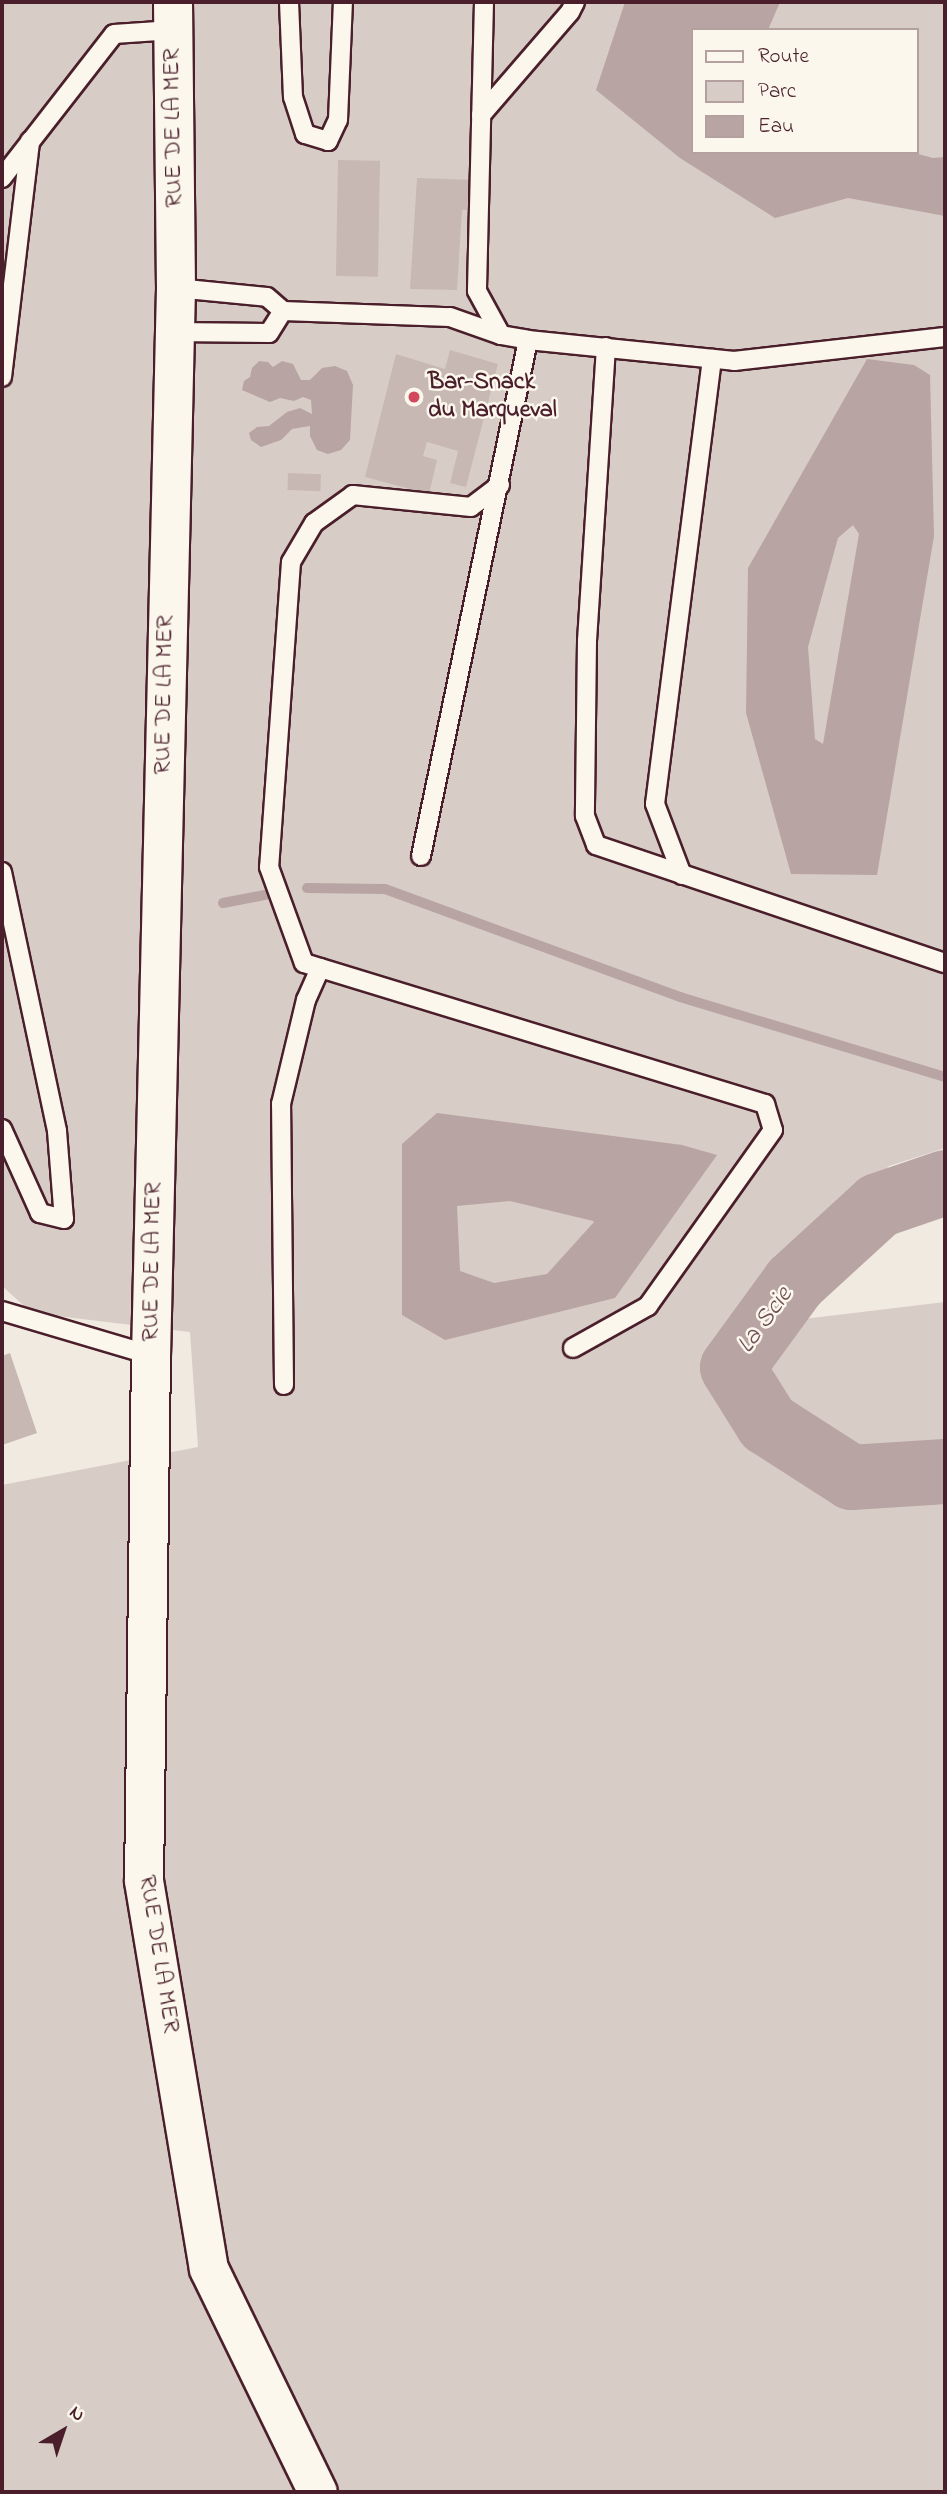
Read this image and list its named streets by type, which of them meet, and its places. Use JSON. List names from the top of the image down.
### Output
{
  "streets": {
    "street": ["RUE DE LA MER"]
  },
  "water": ["La Scie"],
  "places": ["Bar-Snack du Marqueval"],
  "legend": ["Route", "Parc", "Eau"],
  "north": "top right"
}
